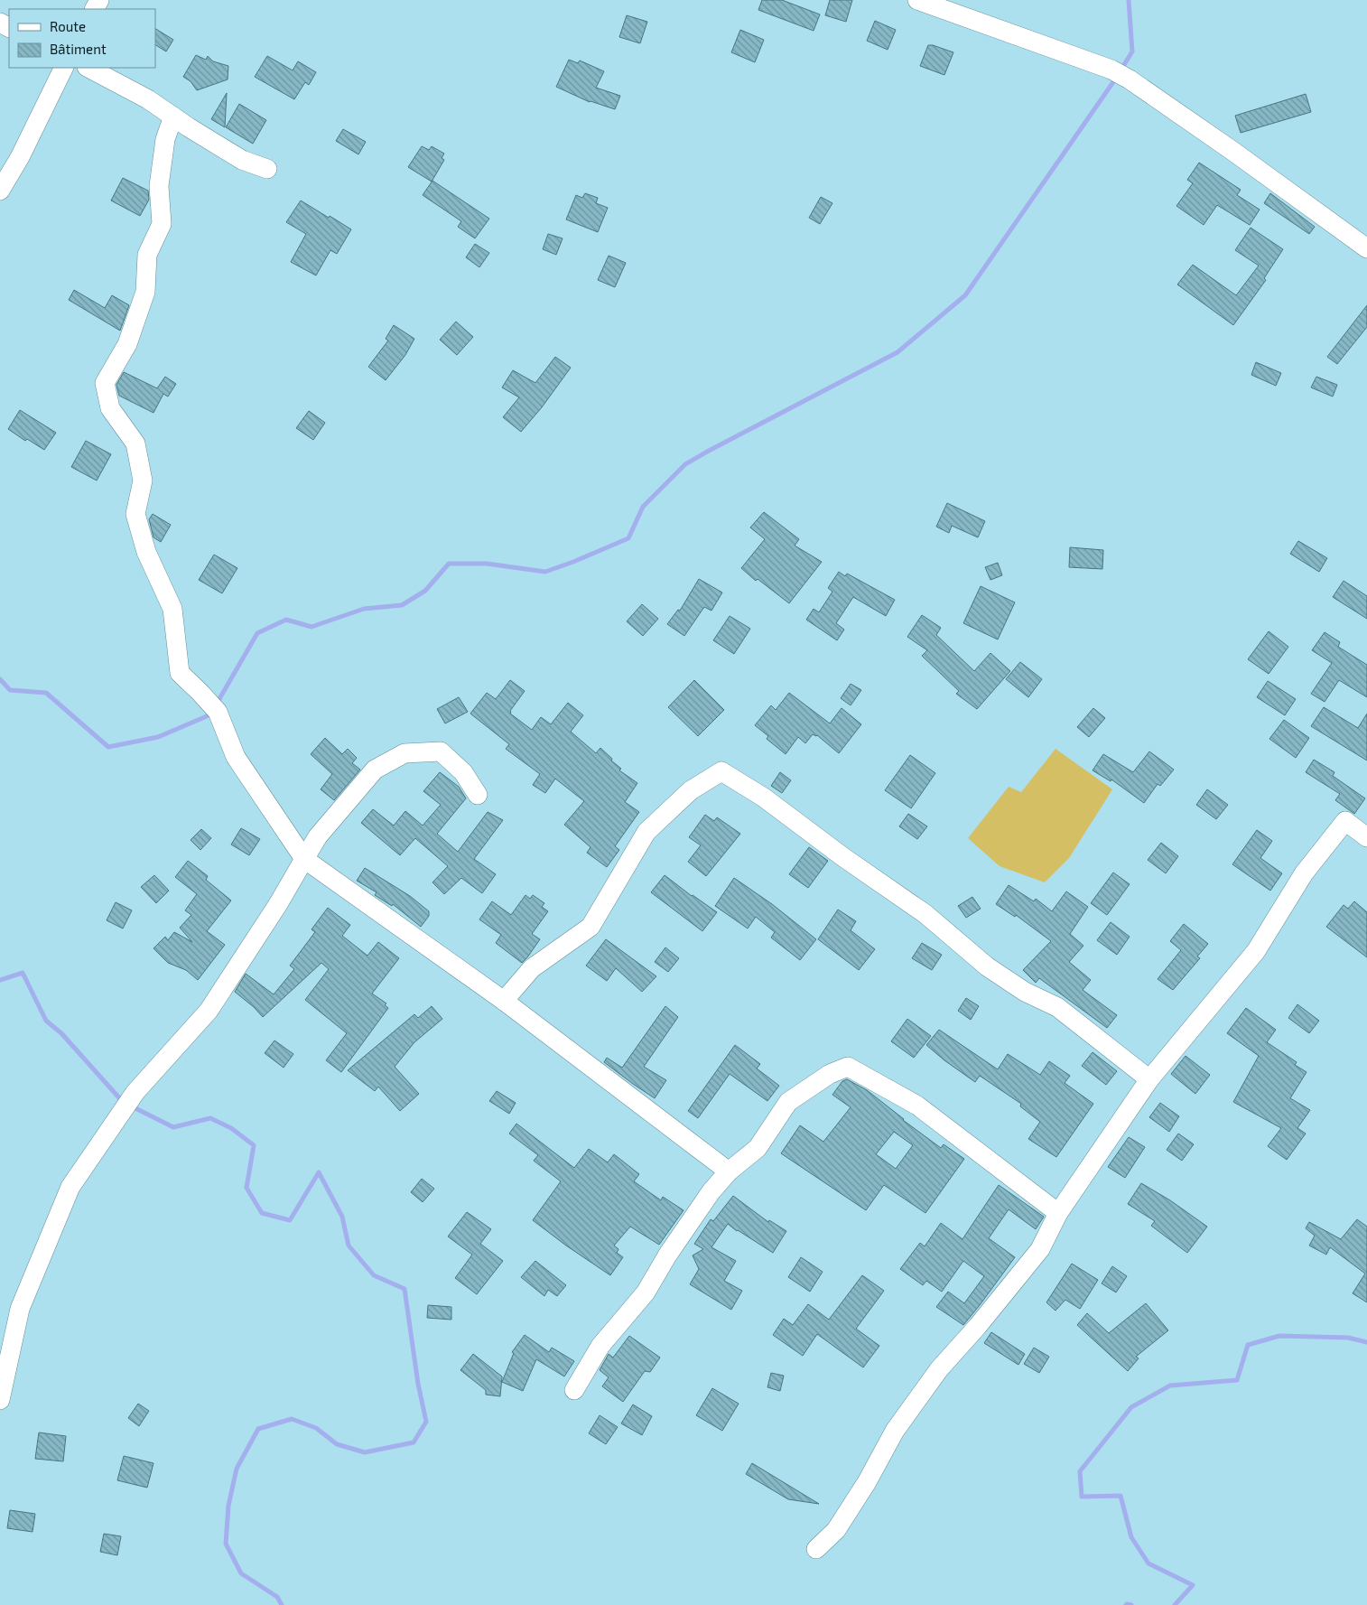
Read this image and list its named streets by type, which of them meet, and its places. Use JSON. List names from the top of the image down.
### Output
{
  "legend": ["Route", "Bâtiment"]
}
